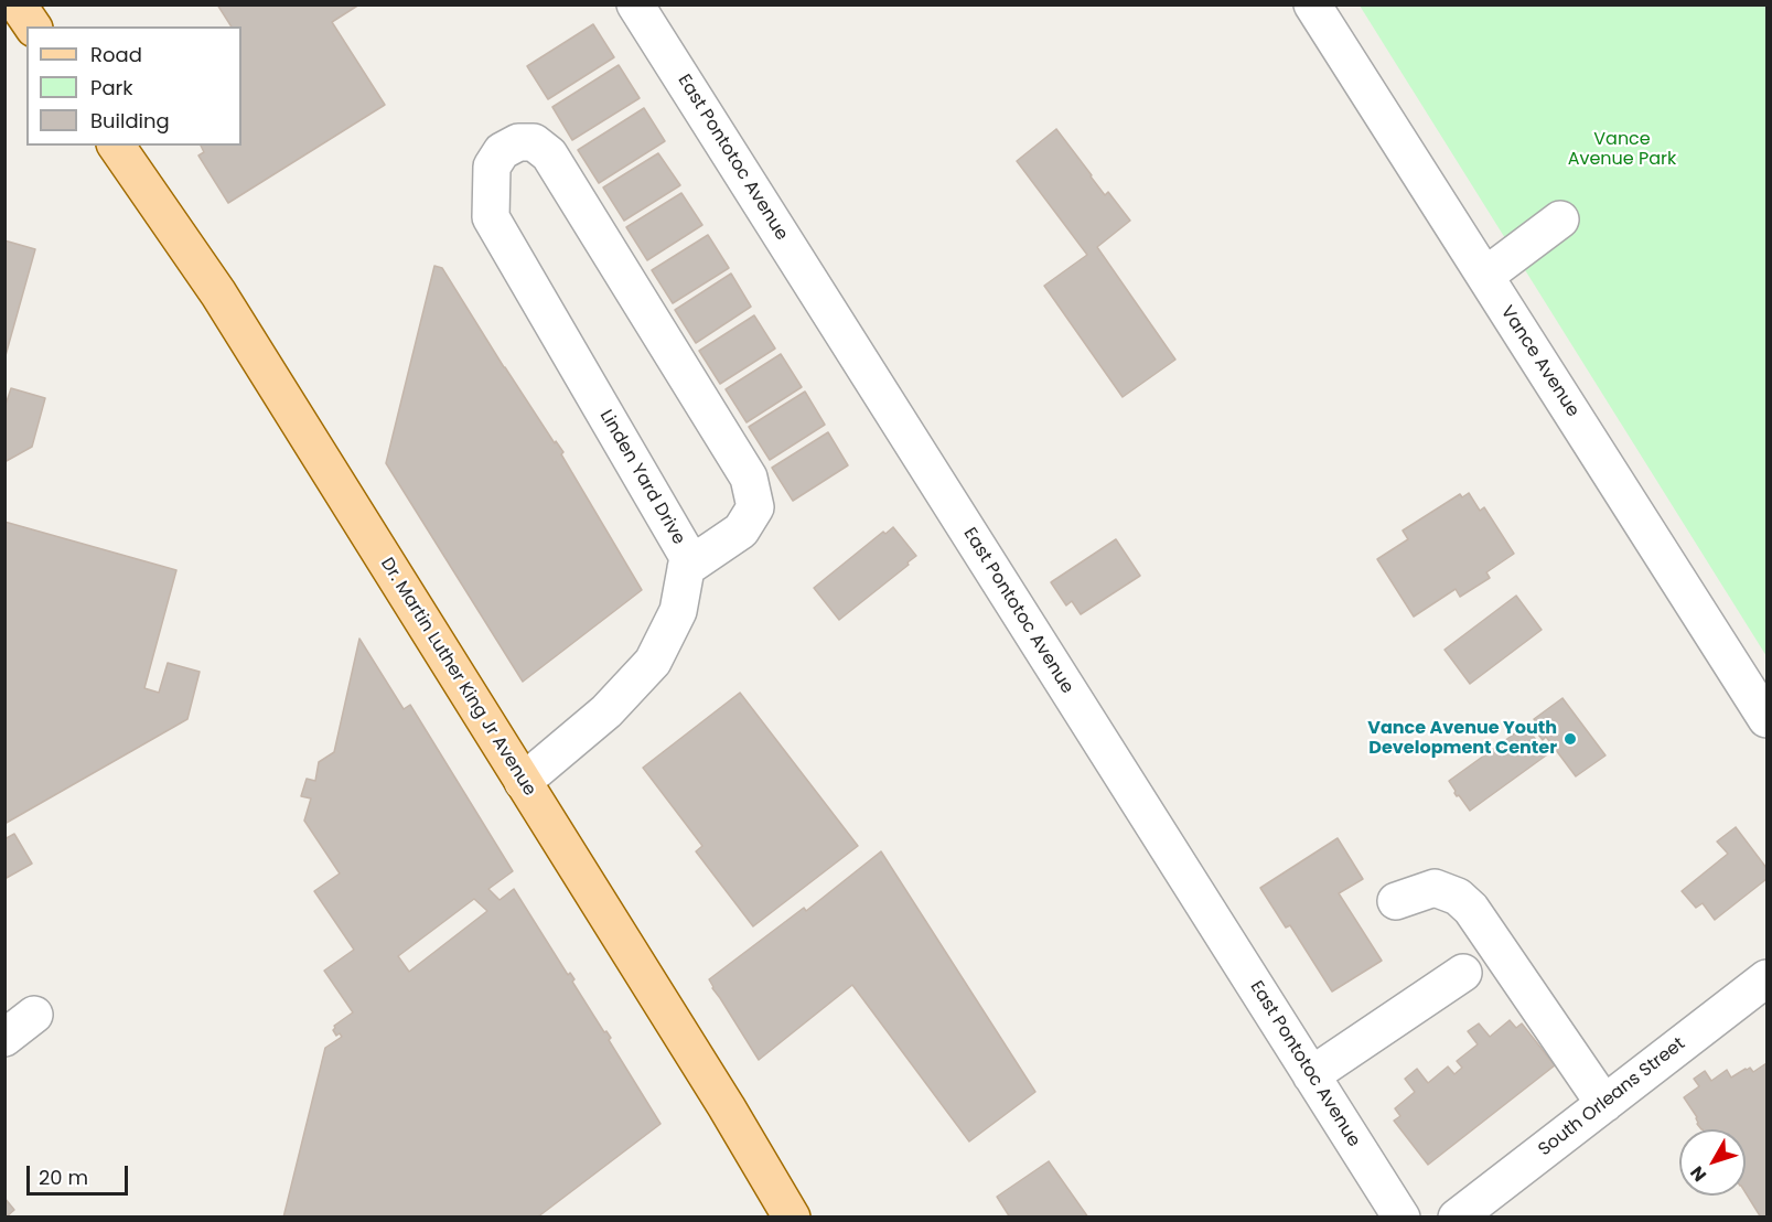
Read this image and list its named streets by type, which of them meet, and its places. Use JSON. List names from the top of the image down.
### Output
{
  "streets": {
    "main road": ["Dr. Martin Luther King Jr Avenue"],
    "street": [
      "East Pontotoc Avenue",
      "Vance Avenue",
      "Linden Yard Drive",
      "South Orleans Street"
    ]
  },
  "crossings": [
    ["Linden Yard Drive", "Dr. Martin Luther King Jr Avenue"]
  ],
  "parks": ["Vance Avenue Park"],
  "places": ["Vance Avenue Youth Development Center"],
  "legend": ["Road", "Park", "Building"],
  "scale_bar": "20 m",
  "north": "bottom left"
}
